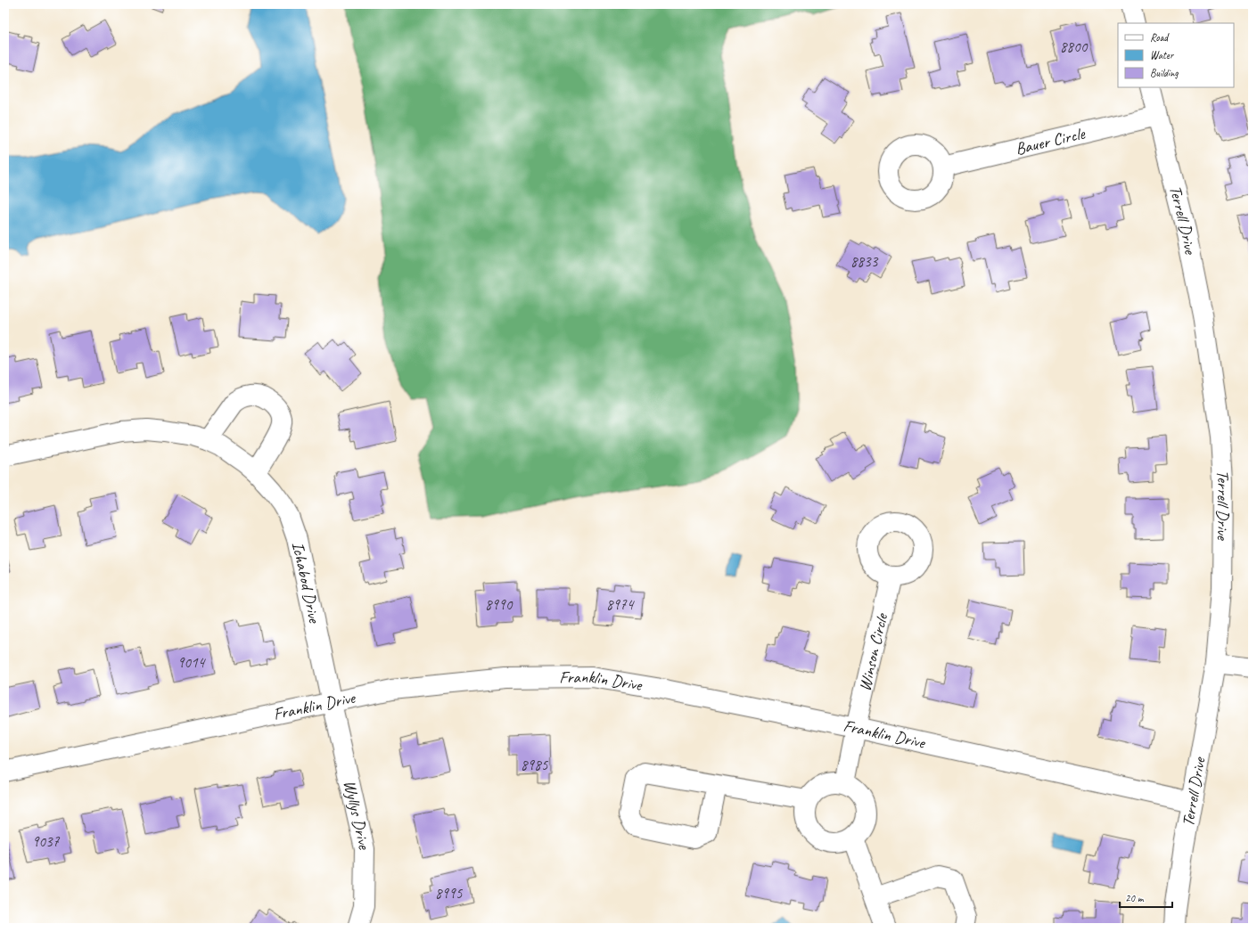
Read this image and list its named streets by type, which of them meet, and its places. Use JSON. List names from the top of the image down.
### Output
{
  "streets": {
    "street": [
      "Bauer Circle",
      "Terrell Drive",
      "Ichabod Drive",
      "Winson Circle",
      "Franklin Drive",
      "Wyllys Drive"
    ]
  },
  "crossings": [
    ["Bauer Circle", "Terrell Drive"],
    ["Terrell Drive", "Franklin Drive"],
    ["Ichabod Drive", "Franklin Drive"],
    ["Ichabod Drive", "Wyllys Drive"],
    ["Winson Circle", "Franklin Drive"],
    ["Franklin Drive", "Wyllys Drive"]
  ],
  "house_numbers": [
    "8800",
    "8833",
    "8990",
    "8974",
    "9014",
    "8985",
    "9037",
    "8995"
  ],
  "legend": ["Road", "Water", "Building"],
  "scale_bar": "20 m"
}
